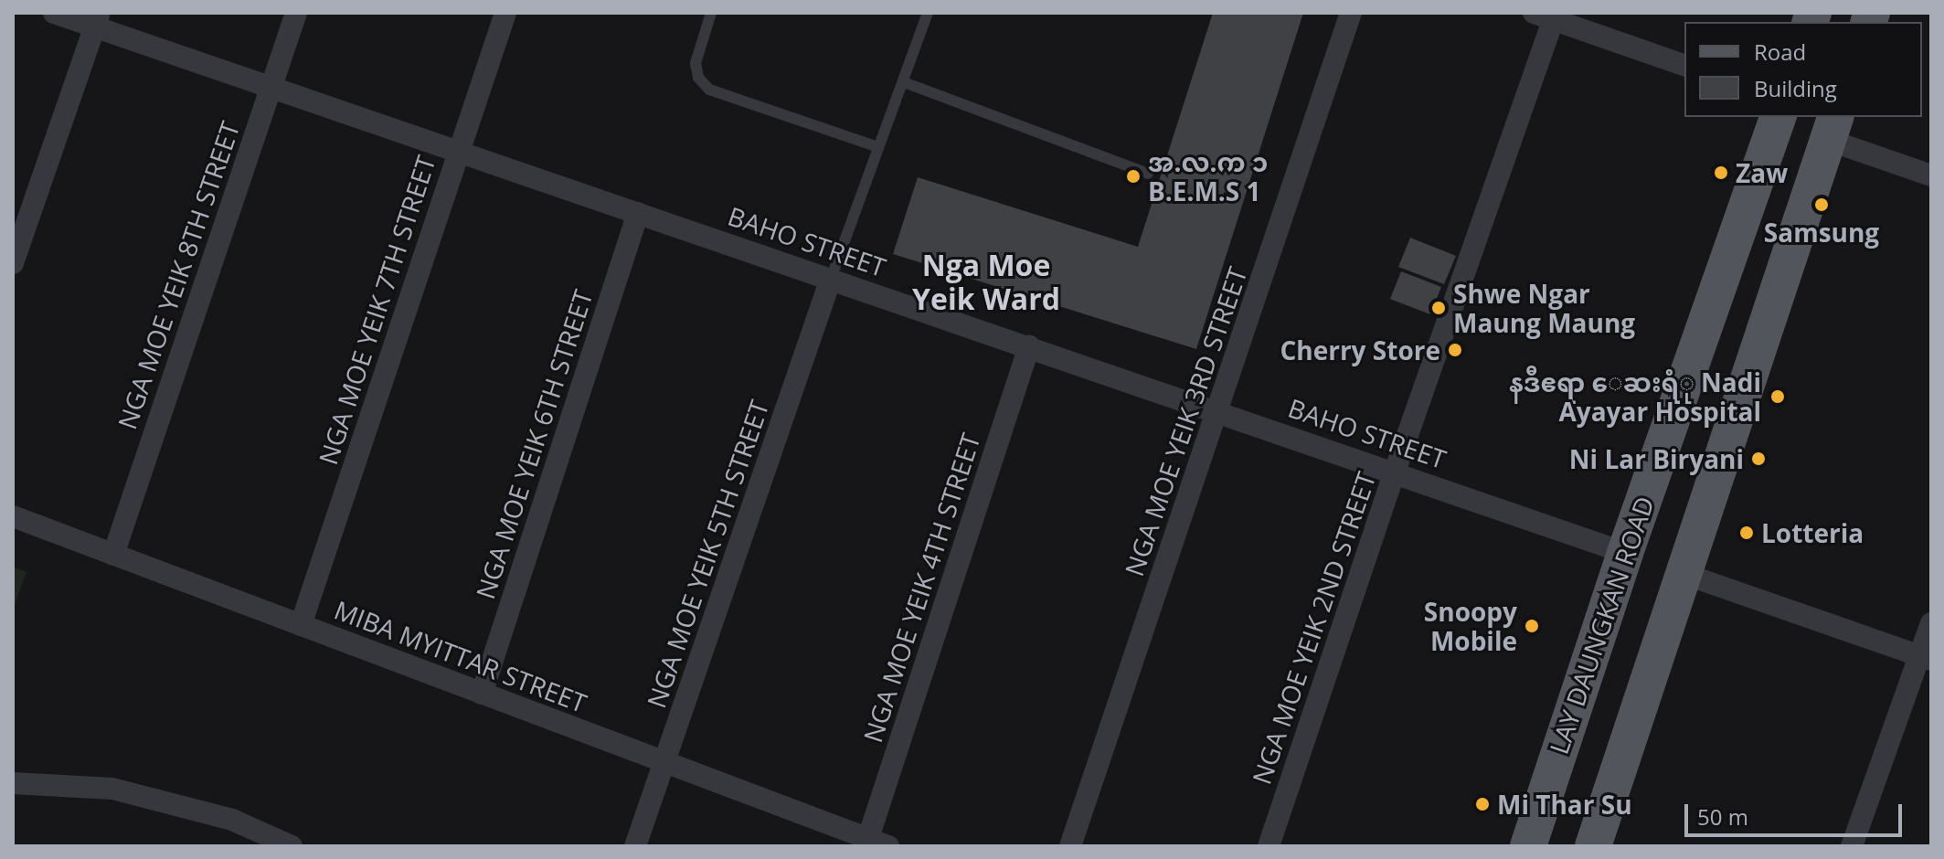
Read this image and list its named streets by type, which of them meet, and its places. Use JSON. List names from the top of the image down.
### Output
{
  "streets": {
    "main road": ["LAY DAUNGKAN ROAD"],
    "street": [
      "BAHO STREET",
      "NGA MOE YEIK 8TH STREET",
      "NGA MOE YEIK 7TH STREET",
      "NGA MOE YEIK 3RD STREET",
      "NGA MOE YEIK 6TH STREET",
      "NGA MOE YEIK 5TH STREET",
      "NGA MOE YEIK 4TH STREET",
      "NGA MOE YEIK 2ND STREET",
      "MIBA MYITTAR STREET"
    ]
  },
  "crossings": [
    ["BAHO STREET", "NGA MOE YEIK 8TH STREET"],
    ["BAHO STREET", "NGA MOE YEIK 7TH STREET"],
    ["BAHO STREET", "NGA MOE YEIK 3RD STREET"],
    ["BAHO STREET", "NGA MOE YEIK 6TH STREET"],
    ["BAHO STREET", "NGA MOE YEIK 5TH STREET"],
    ["BAHO STREET", "NGA MOE YEIK 4TH STREET"],
    ["BAHO STREET", "LAY DAUNGKAN ROAD"],
    ["BAHO STREET", "NGA MOE YEIK 2ND STREET"],
    ["NGA MOE YEIK 8TH STREET", "MIBA MYITTAR STREET"],
    ["NGA MOE YEIK 7TH STREET", "MIBA MYITTAR STREET"],
    ["NGA MOE YEIK 6TH STREET", "MIBA MYITTAR STREET"],
    ["NGA MOE YEIK 5TH STREET", "MIBA MYITTAR STREET"],
    ["NGA MOE YEIK 4TH STREET", "MIBA MYITTAR STREET"]
  ],
  "districts": ["Nga Moe Yeik Ward"],
  "places": [
    "Zaw",
    "အ.လ.က ၁ B.E.M.S 1",
    "Samsung",
    "Shwe Ngar Maung Maung",
    "Cherry Store",
    "နဒီဧရာ ေဆးရံု Nadi Ayayar Hospital",
    "Ni Lar Biryani",
    "Lotteria",
    "Snoopy Mobile",
    "Mi Thar Su"
  ],
  "legend": ["Road", "Building"],
  "scale_bar": "50 m"
}
